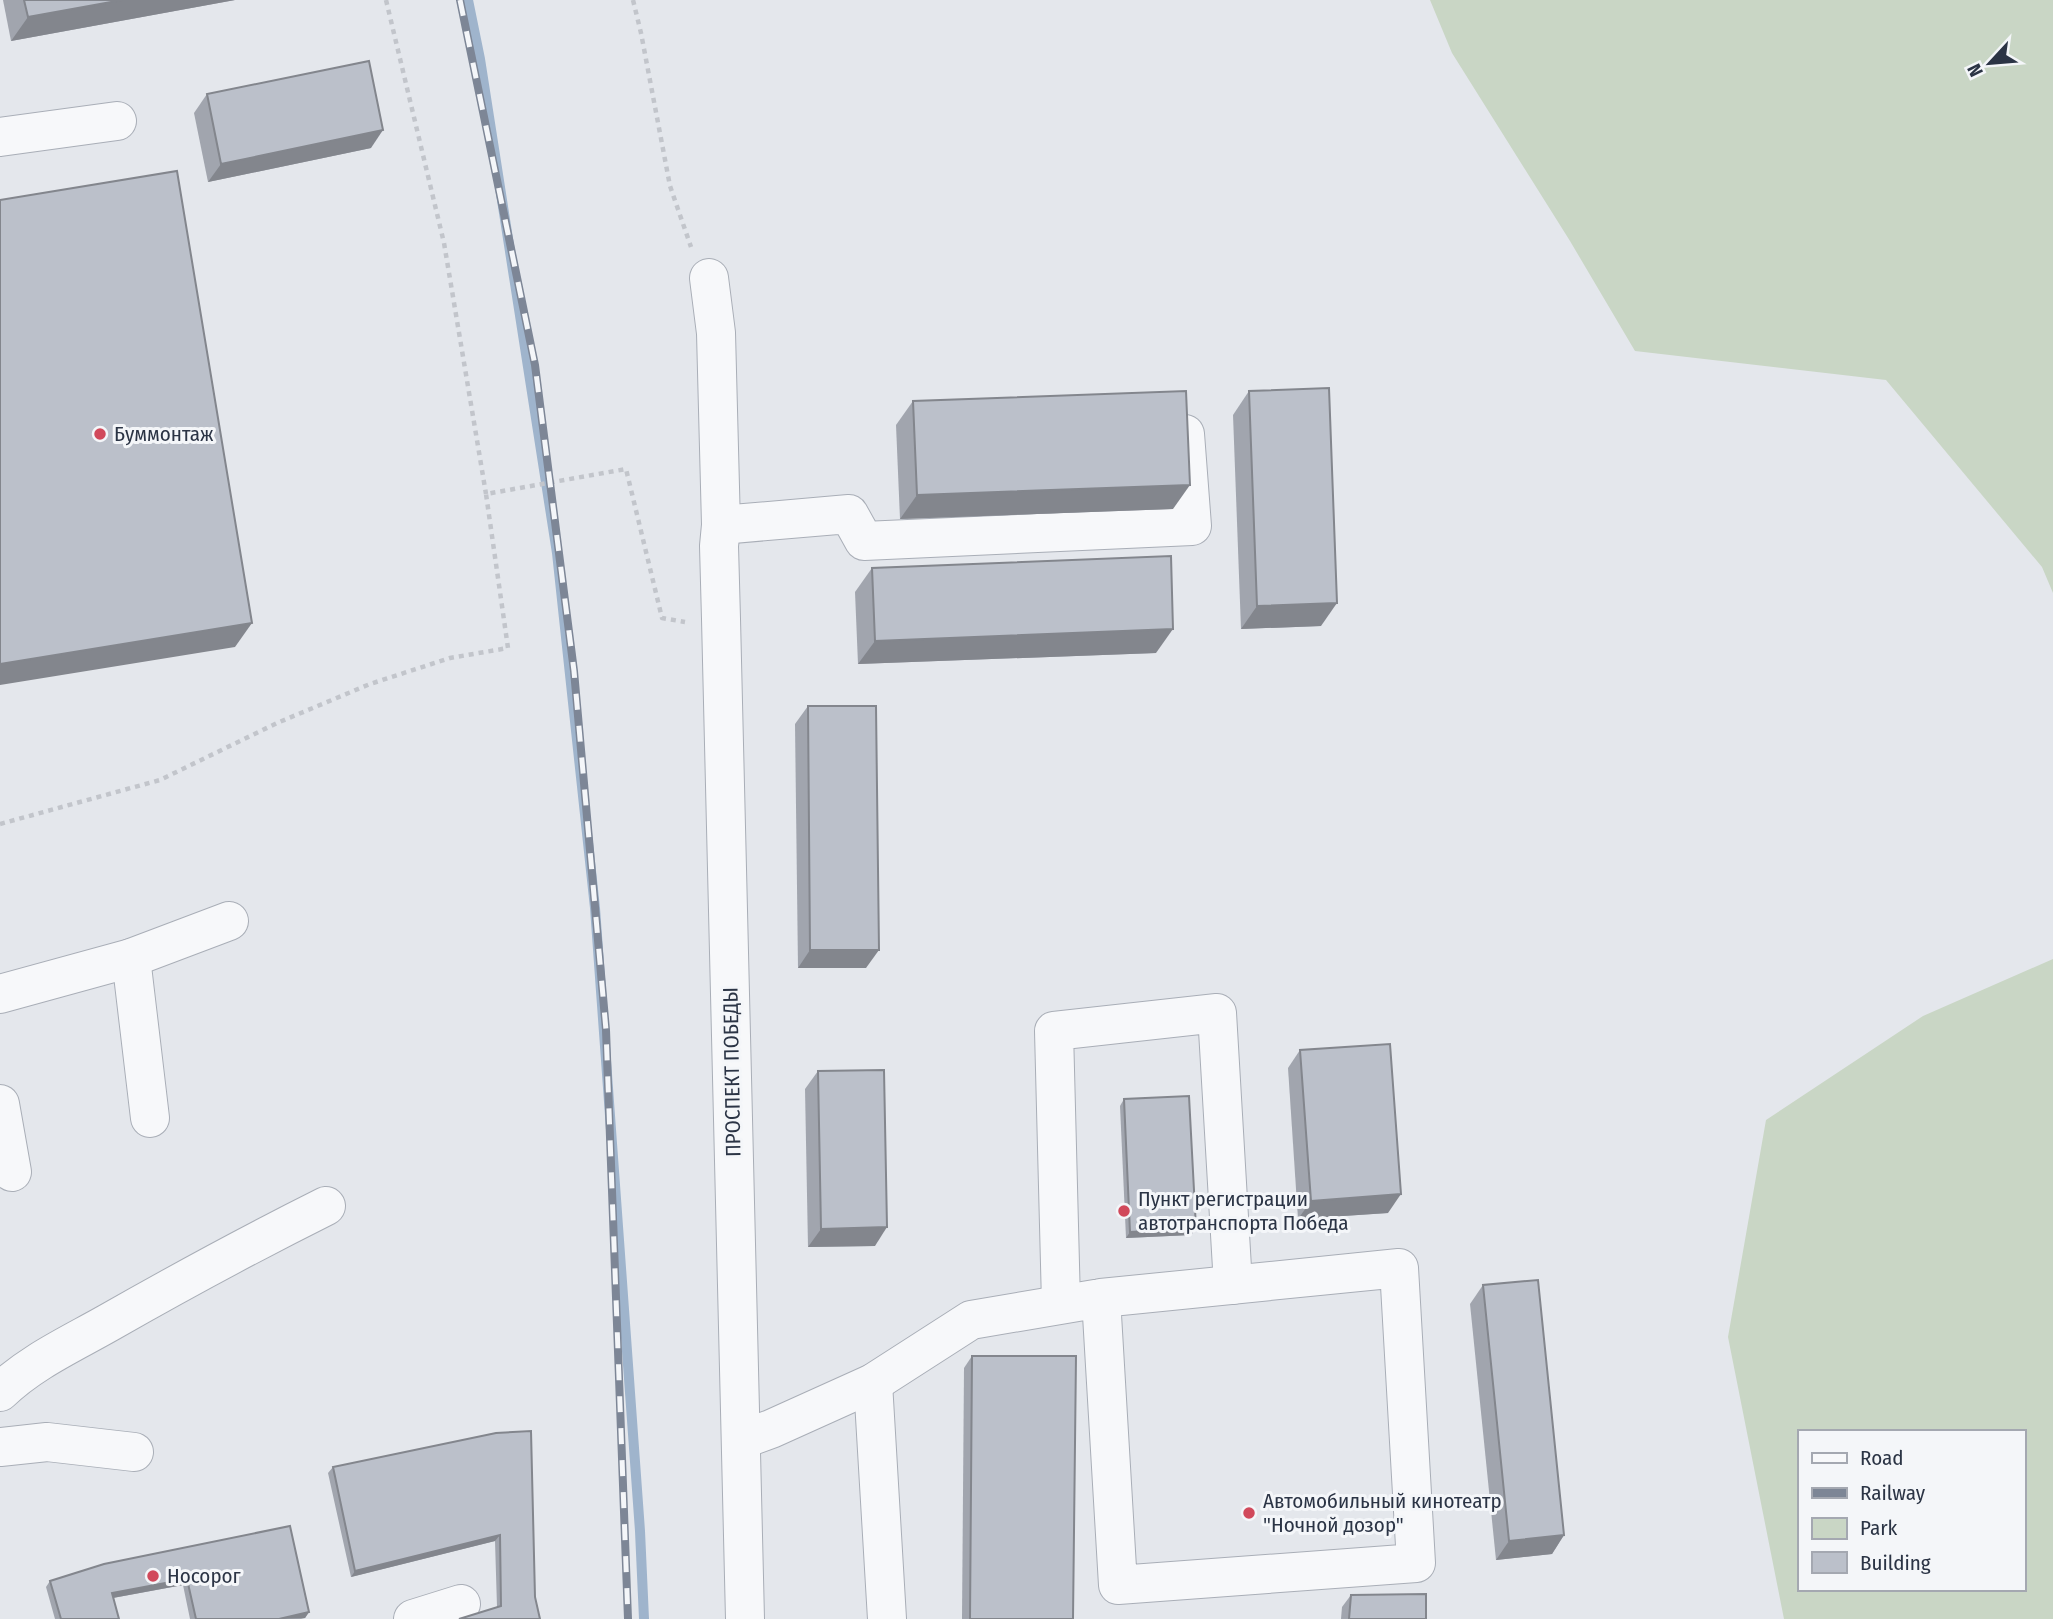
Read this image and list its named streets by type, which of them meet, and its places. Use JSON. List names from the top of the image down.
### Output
{
  "streets": {
    "street": ["ПРОСПЕКТ ПОБЕДЫ"]
  },
  "places": [
    "Буммонтаж",
    "Пункт регистрации автотранспорта Победа",
    "Автомобильный кинотеатр \"Ночной дозор\"",
    "Носорог"
  ],
  "legend": [
    "Road",
    "Railway",
    "Park",
    "Building"
  ],
  "north": "bottom left"
}
